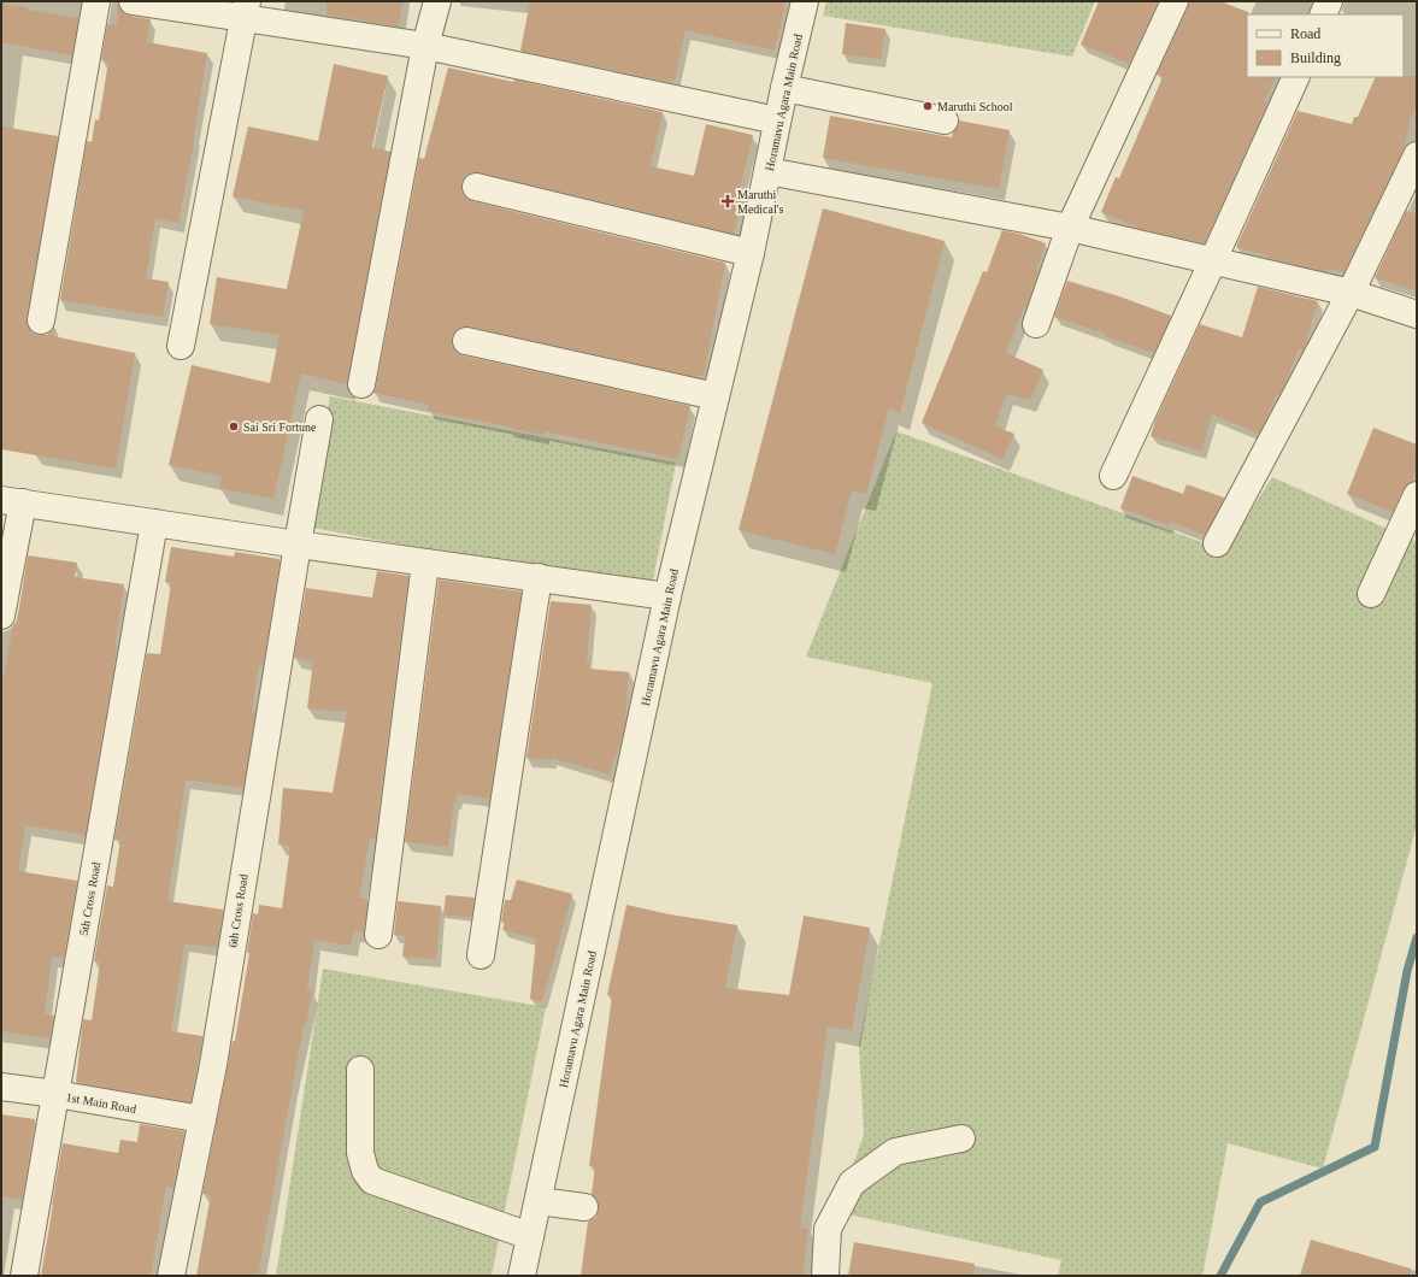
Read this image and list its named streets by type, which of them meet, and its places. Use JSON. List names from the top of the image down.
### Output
{
  "streets": {
    "street": [
      "Horamavu Agara Main Road",
      "5th Cross Road",
      "6th Cross Road",
      "1st Main Road"
    ]
  },
  "crossings": [
    ["5th Cross Road", "1st Main Road"],
    ["6th Cross Road", "1st Main Road"]
  ],
  "places": {
    "other": ["Maruthi School", "Sai Sri Fortune"],
    "health": ["Maruthi Medical's"]
  },
  "legend": ["Road", "Building"]
}
